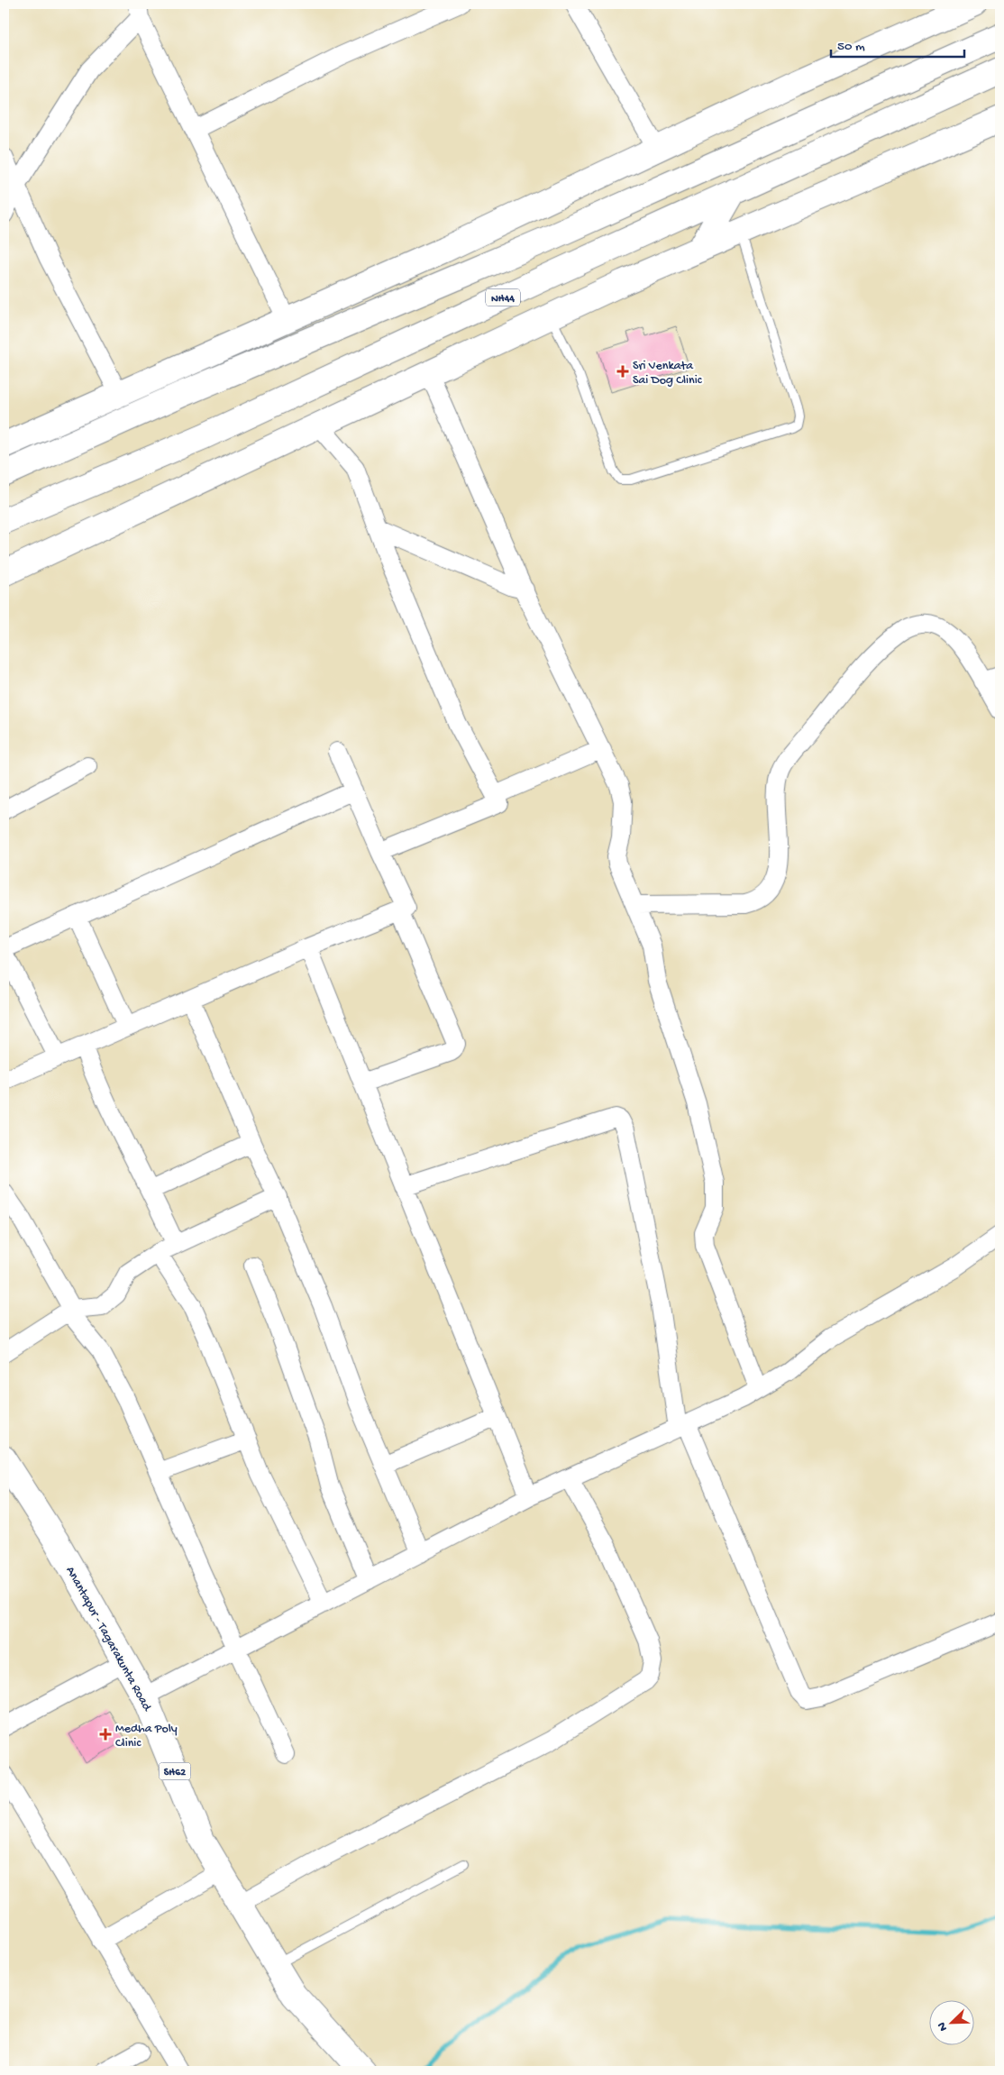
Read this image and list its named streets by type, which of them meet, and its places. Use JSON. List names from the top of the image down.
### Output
{
  "streets": {
    "main road": ["NH44", "Anantapur - Tagarakunta Road", "SH62"]
  },
  "places": {
    "health": ["Sri Venkata Sai Dog Clinic", "Medha Poly Clinic"]
  },
  "scale_bar": "50 m",
  "north": "bottom left"
}
